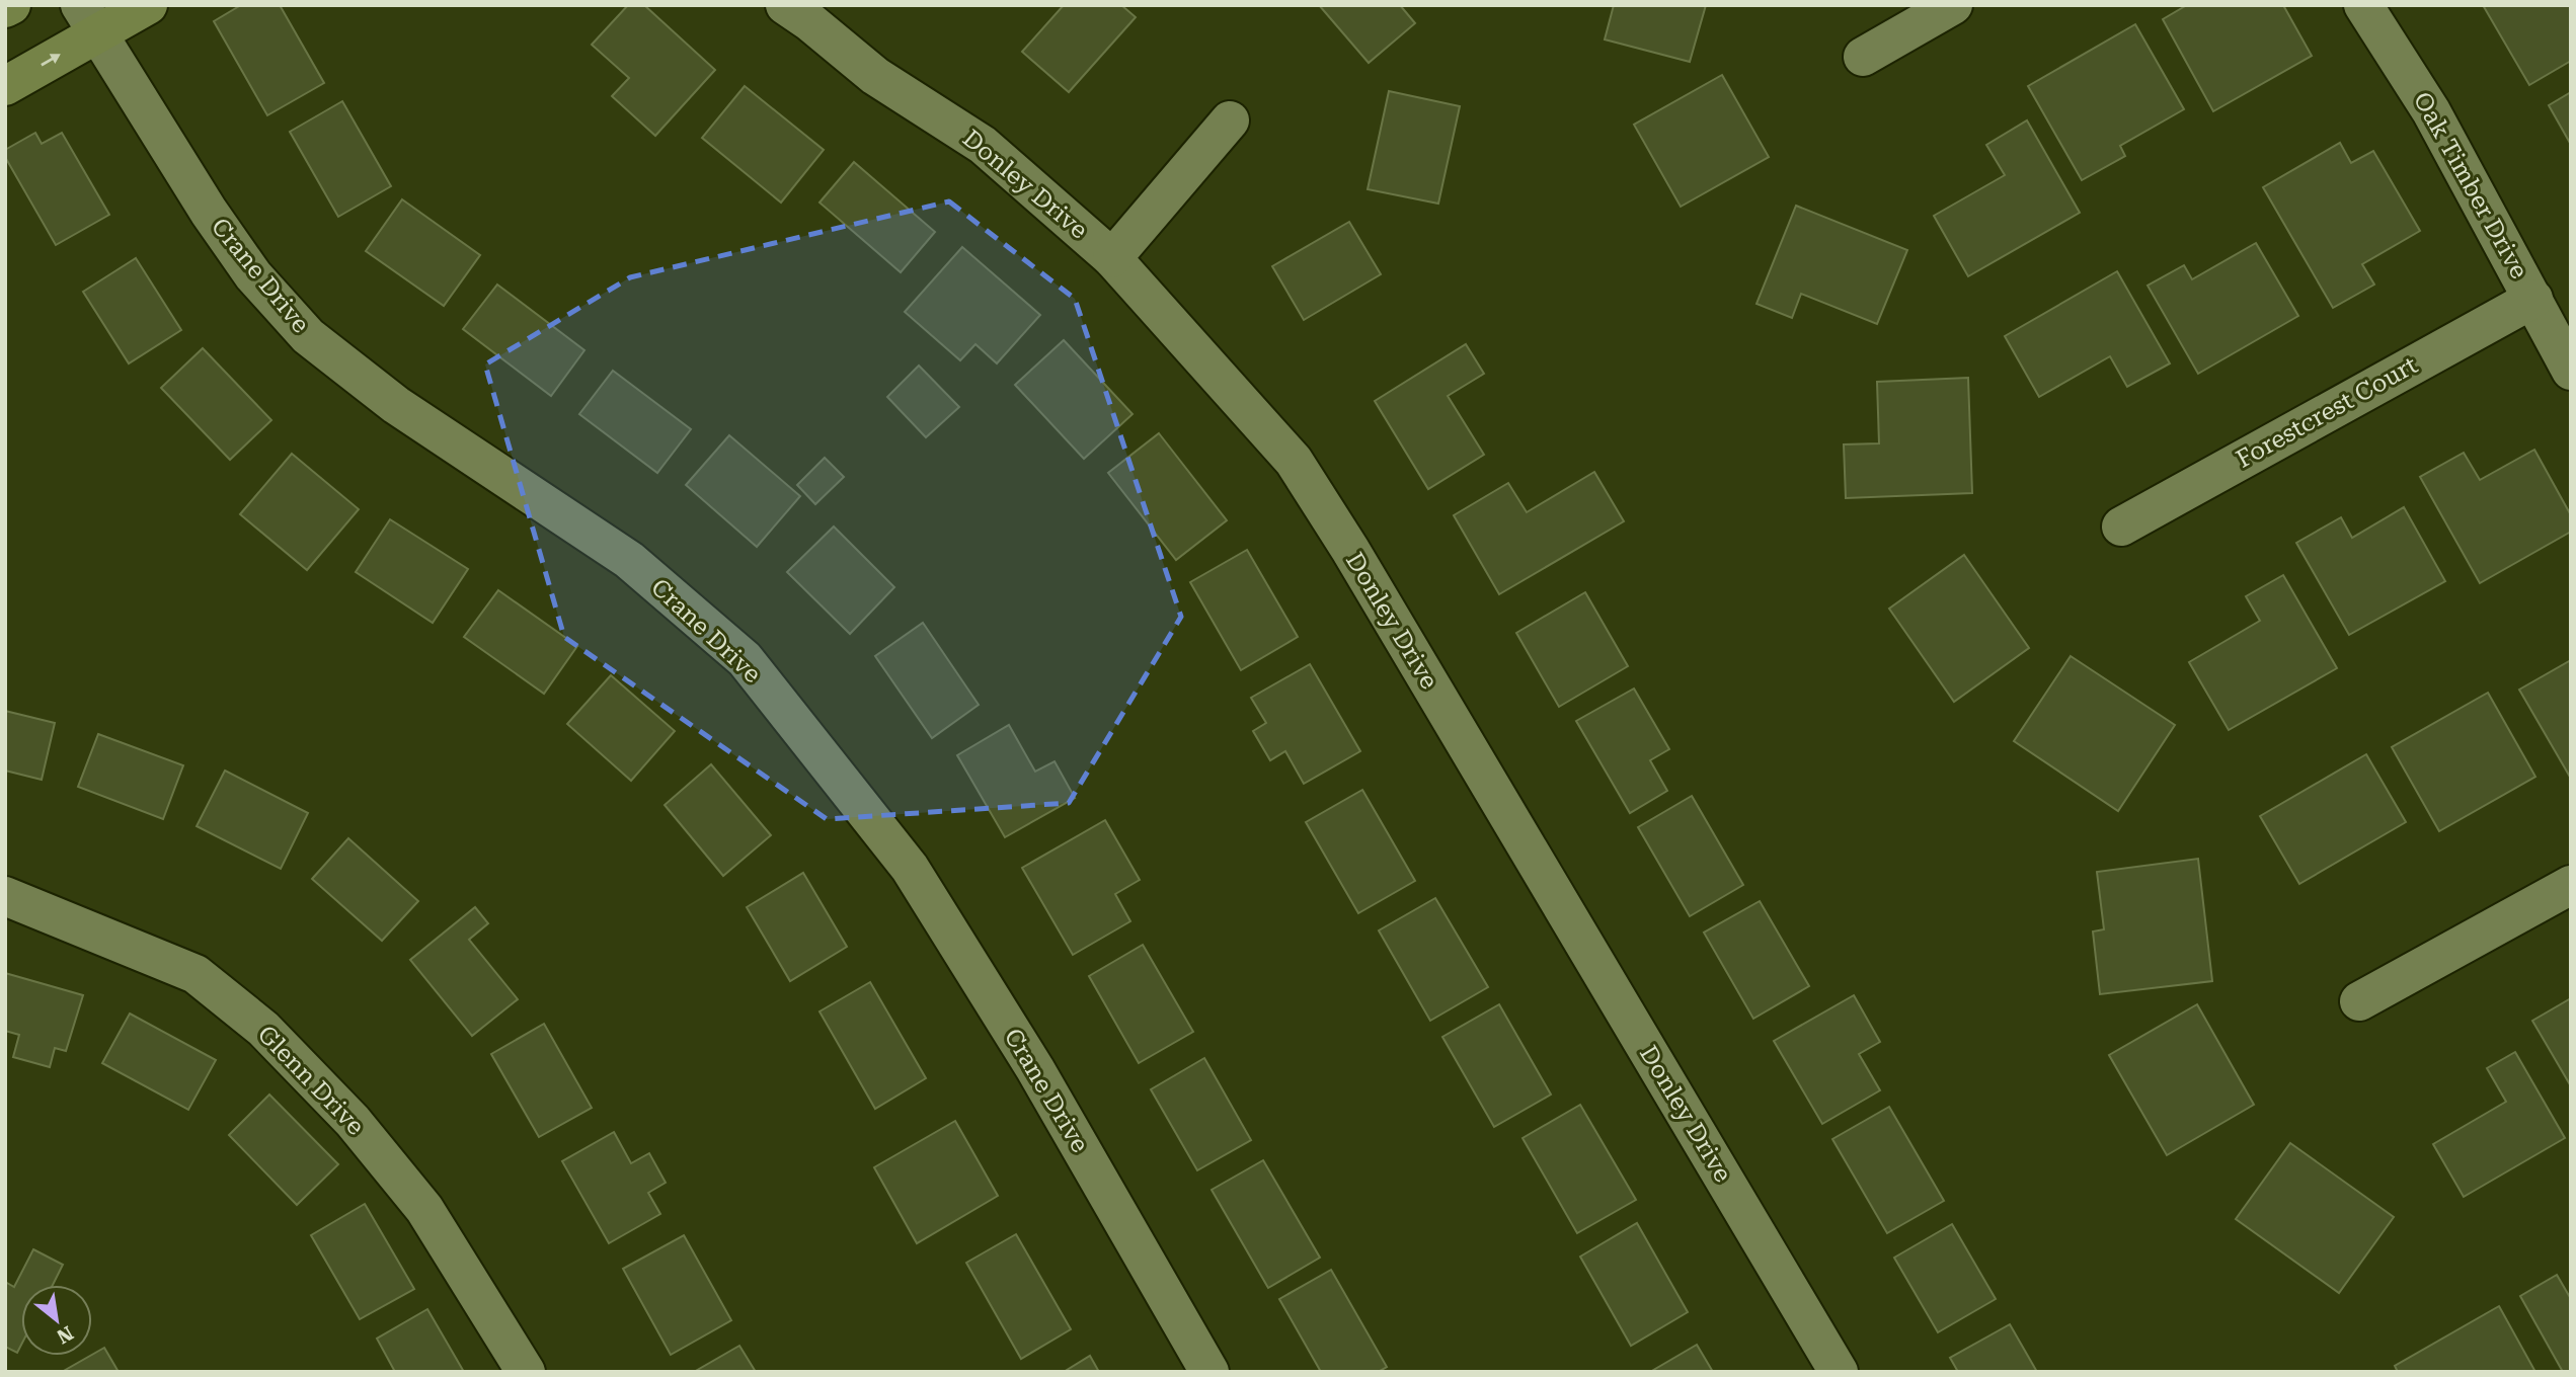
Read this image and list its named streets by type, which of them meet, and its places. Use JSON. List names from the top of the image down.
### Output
{
  "streets": {
    "street": [
      "Donley Drive",
      "Oak Timber Drive",
      "Crane Drive",
      "Forestcrest Court",
      "Glenn Drive"
    ]
  },
  "crossings": [
    ["Oak Timber Drive", "Forestcrest Court"]
  ],
  "north": "bottom right"
}
